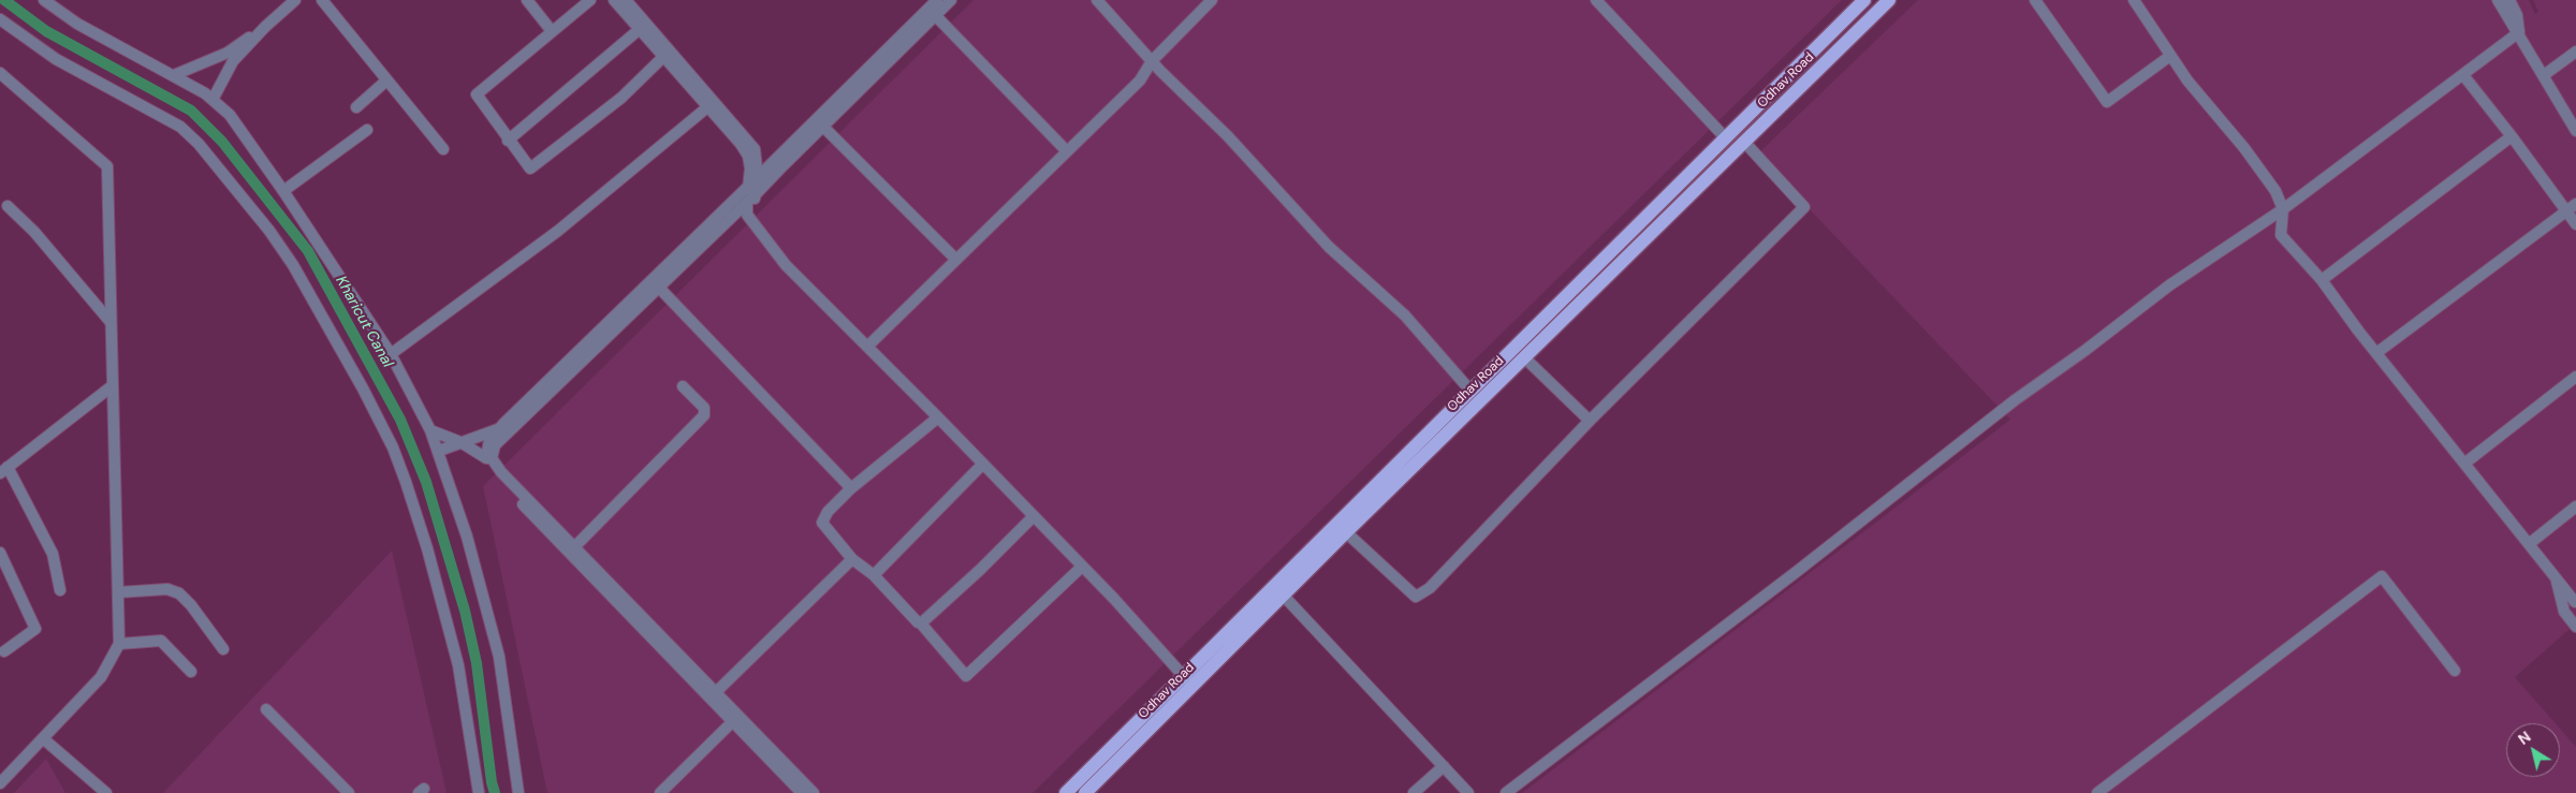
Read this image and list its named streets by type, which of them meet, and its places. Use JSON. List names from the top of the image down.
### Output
{
  "streets": {
    "main road": ["Odhav Road"]
  },
  "water": ["Kharicut Canal"],
  "north": "top left"
}
